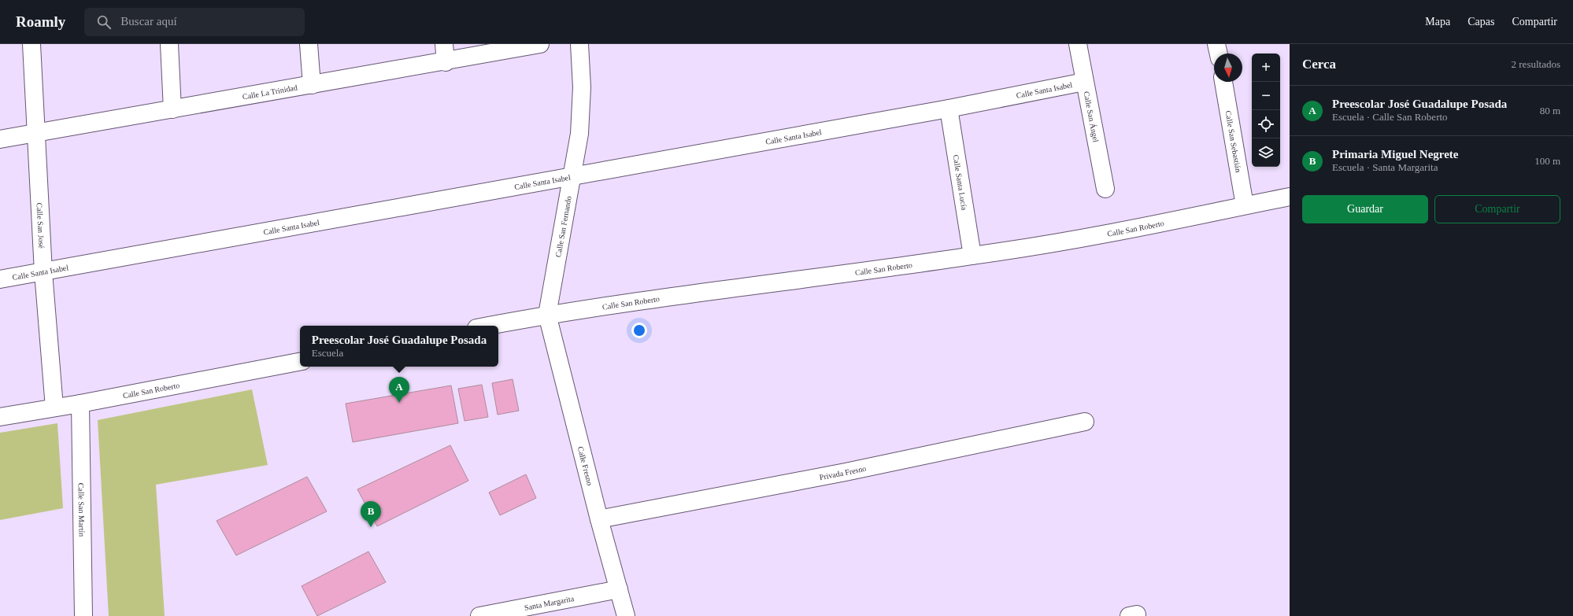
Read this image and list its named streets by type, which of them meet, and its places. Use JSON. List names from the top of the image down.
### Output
{
  "streets": {
    "street": [
      "Calle Santa Isabel",
      "Calle La Trinidad",
      "Calle San Ángel",
      "Calle San Sebastián",
      "Calle Santa Lucía",
      "Calle San José",
      "Calle San Fernando",
      "Calle San Roberto",
      "Calle Fresno",
      "Privada Fresno",
      "Calle San Martín",
      "Santa Margarita"
    ]
  },
  "crossings": [
    ["Calle Santa Isabel", "Calle San Ángel"],
    ["Calle Santa Isabel", "Calle Santa Lucía"],
    ["Calle Santa Isabel", "Calle San José"],
    ["Calle Santa Isabel", "Calle San Fernando"],
    ["Calle La Trinidad", "Calle San José"],
    ["Calle San Sebastián", "Calle San Roberto"],
    ["Calle Santa Lucía", "Calle San Roberto"],
    ["Calle San José", "Calle San Roberto"],
    ["Calle San Fernando", "Calle San Roberto"],
    ["Calle San Fernando", "Calle Fresno"],
    ["Calle San Roberto", "Calle Fresno"],
    ["Calle San Roberto", "Calle San Martín"],
    ["Calle Fresno", "Privada Fresno"],
    ["Calle Fresno", "Santa Margarita"]
  ],
  "north": "bottom",
  "page": {
    "header": "Roamly",
    "search": "Buscar aquí",
    "nav": ["Mapa", "Capas", "Compartir"],
    "heading": ["Cerca", "2 resultados"],
    "map_buttons": ["+", "−"],
    "list": [
      {
        "mark": "A",
        "name": "Preescolar José Guadalupe Posada",
        "note": "Escuela · Calle San Roberto",
        "value": "80 m"
      },
      {
        "mark": "B",
        "name": "Primaria Miguel Negrete",
        "note": "Escuela · Santa Margarita",
        "value": "100 m"
      }
    ],
    "buttons": ["Guardar", "Compartir"],
    "popup": ["Preescolar José Guadalupe Posada", "Escuela"],
    "pins": ["A", "B"]
  }
}
